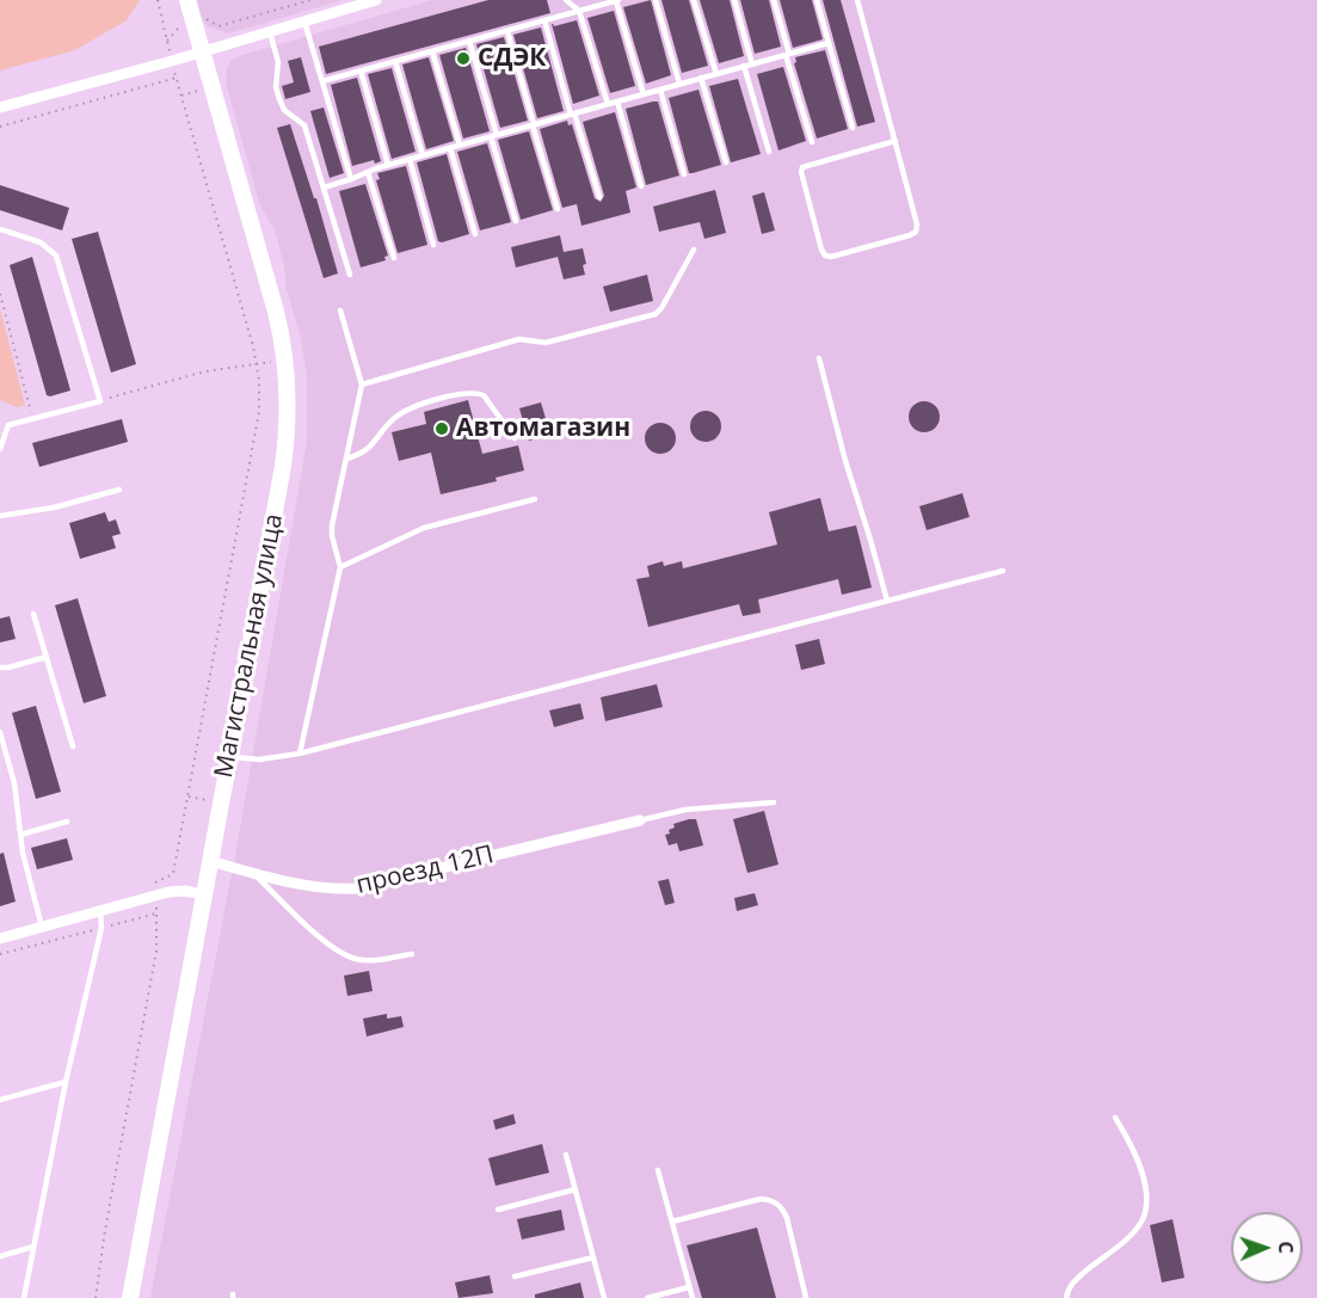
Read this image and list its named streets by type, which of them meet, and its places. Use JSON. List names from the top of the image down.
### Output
{
  "streets": {
    "main road": ["Магистральная улица"],
    "street": ["проезд 12П"]
  },
  "crossings": [
    ["Магистральная улица", "проезд 12П"]
  ],
  "places": ["СДЭК", "Автомагазин"],
  "north": "right"
}
